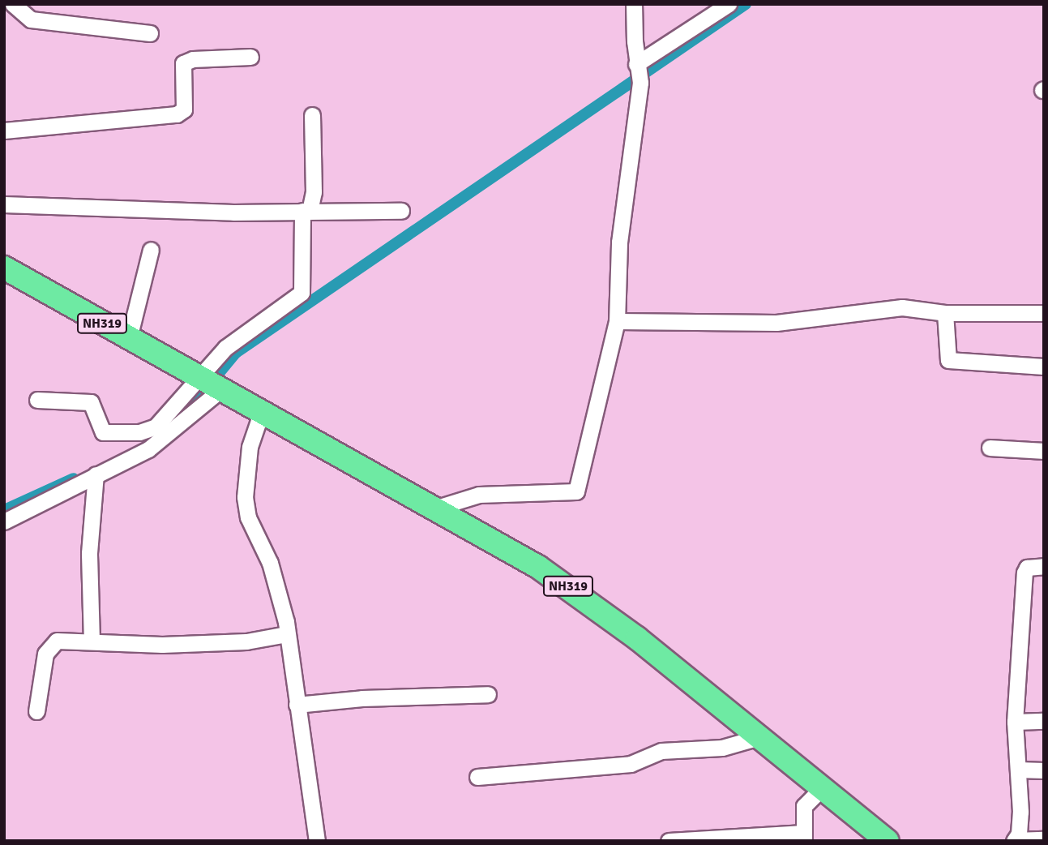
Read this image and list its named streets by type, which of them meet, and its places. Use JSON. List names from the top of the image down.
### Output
{
  "streets": {
    "highway": ["NH319"]
  }
}
